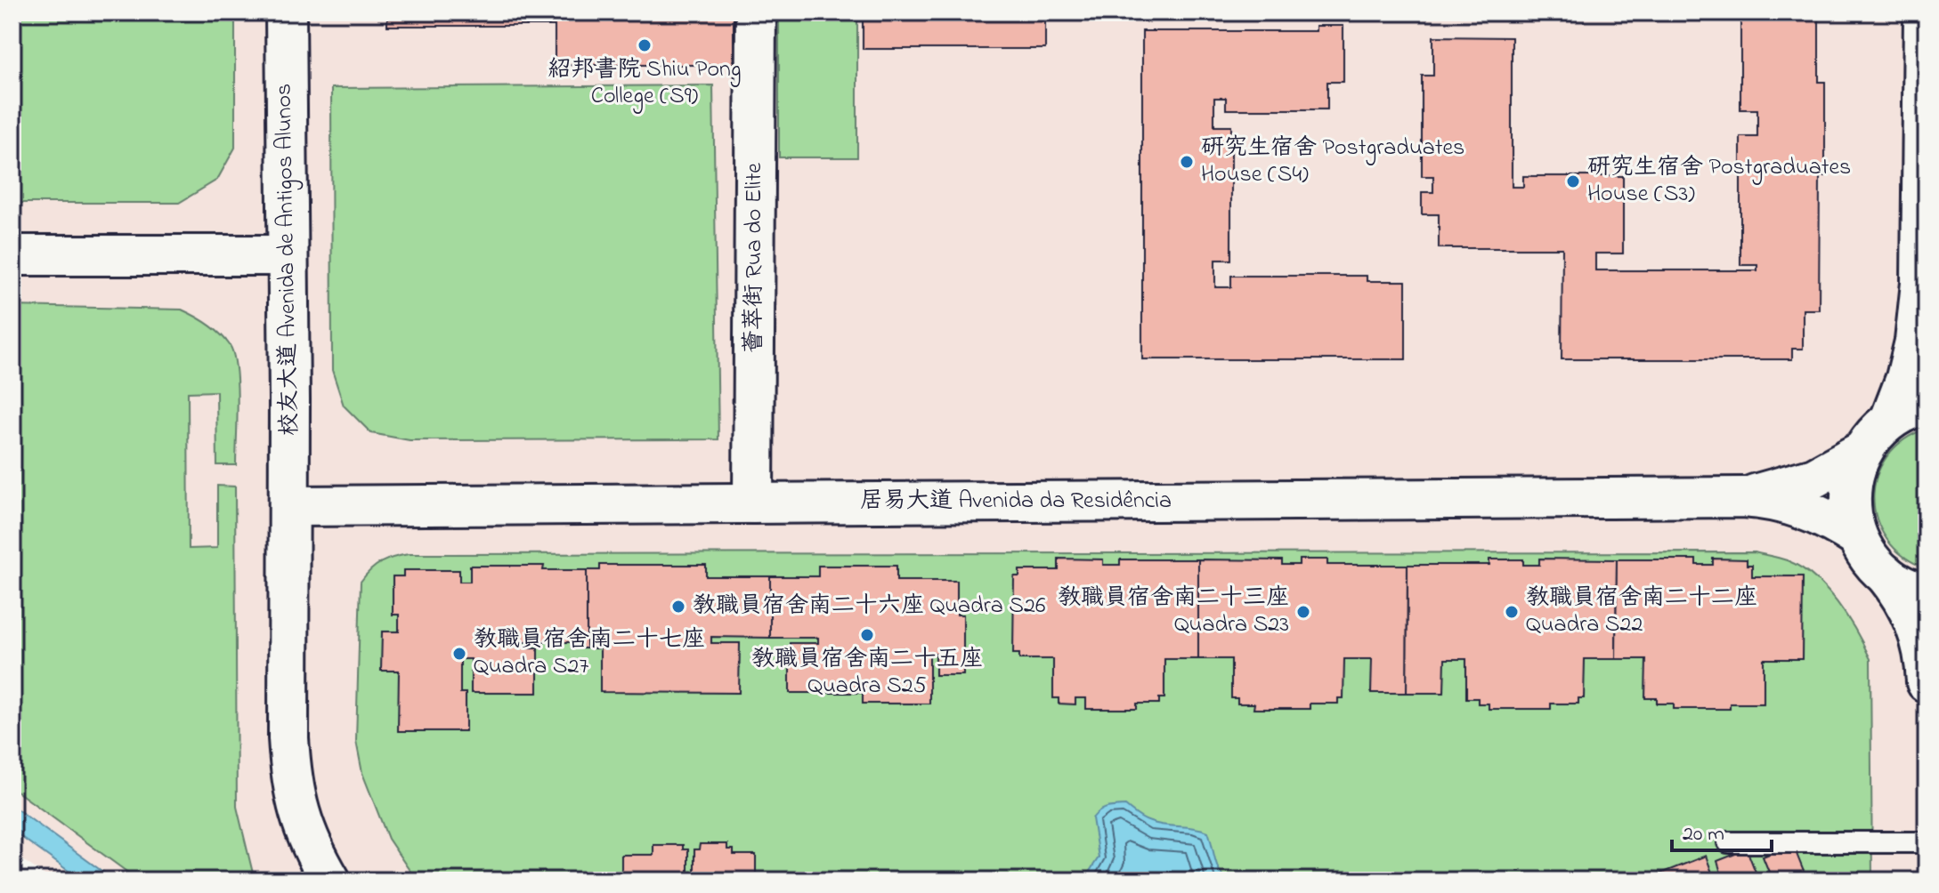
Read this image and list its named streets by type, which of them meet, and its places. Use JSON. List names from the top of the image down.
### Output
{
  "streets": {
    "street": ["薈萃街 Rua do Elite", "校友大道 Avenida de Antigos Alunos", "居易大道 Avenida da Residência"]
  },
  "crossings": [
    ["薈萃街 Rua do Elite", "居易大道 Avenida da Residência"],
    ["校友大道 Avenida de Antigos Alunos", "居易大道 Avenida da Residência"]
  ],
  "places": [
    "紹邦書院 Shiu Pong College (S9)",
    "研究生宿舍 Postgraduates House (S4)",
    "研究生宿舍 Postgraduates House (S3)",
    "教職員宿舍南二十六座 Quadra S26",
    "教職員宿舍南二十三座 Quadra S23",
    "教職員宿舍南二十二座 Quadra S22",
    "教職員宿舍南二十五座 Quadra S25",
    "教職員宿舍南二十七座 Quadra S27"
  ],
  "scale_bar": "20 m"
}
